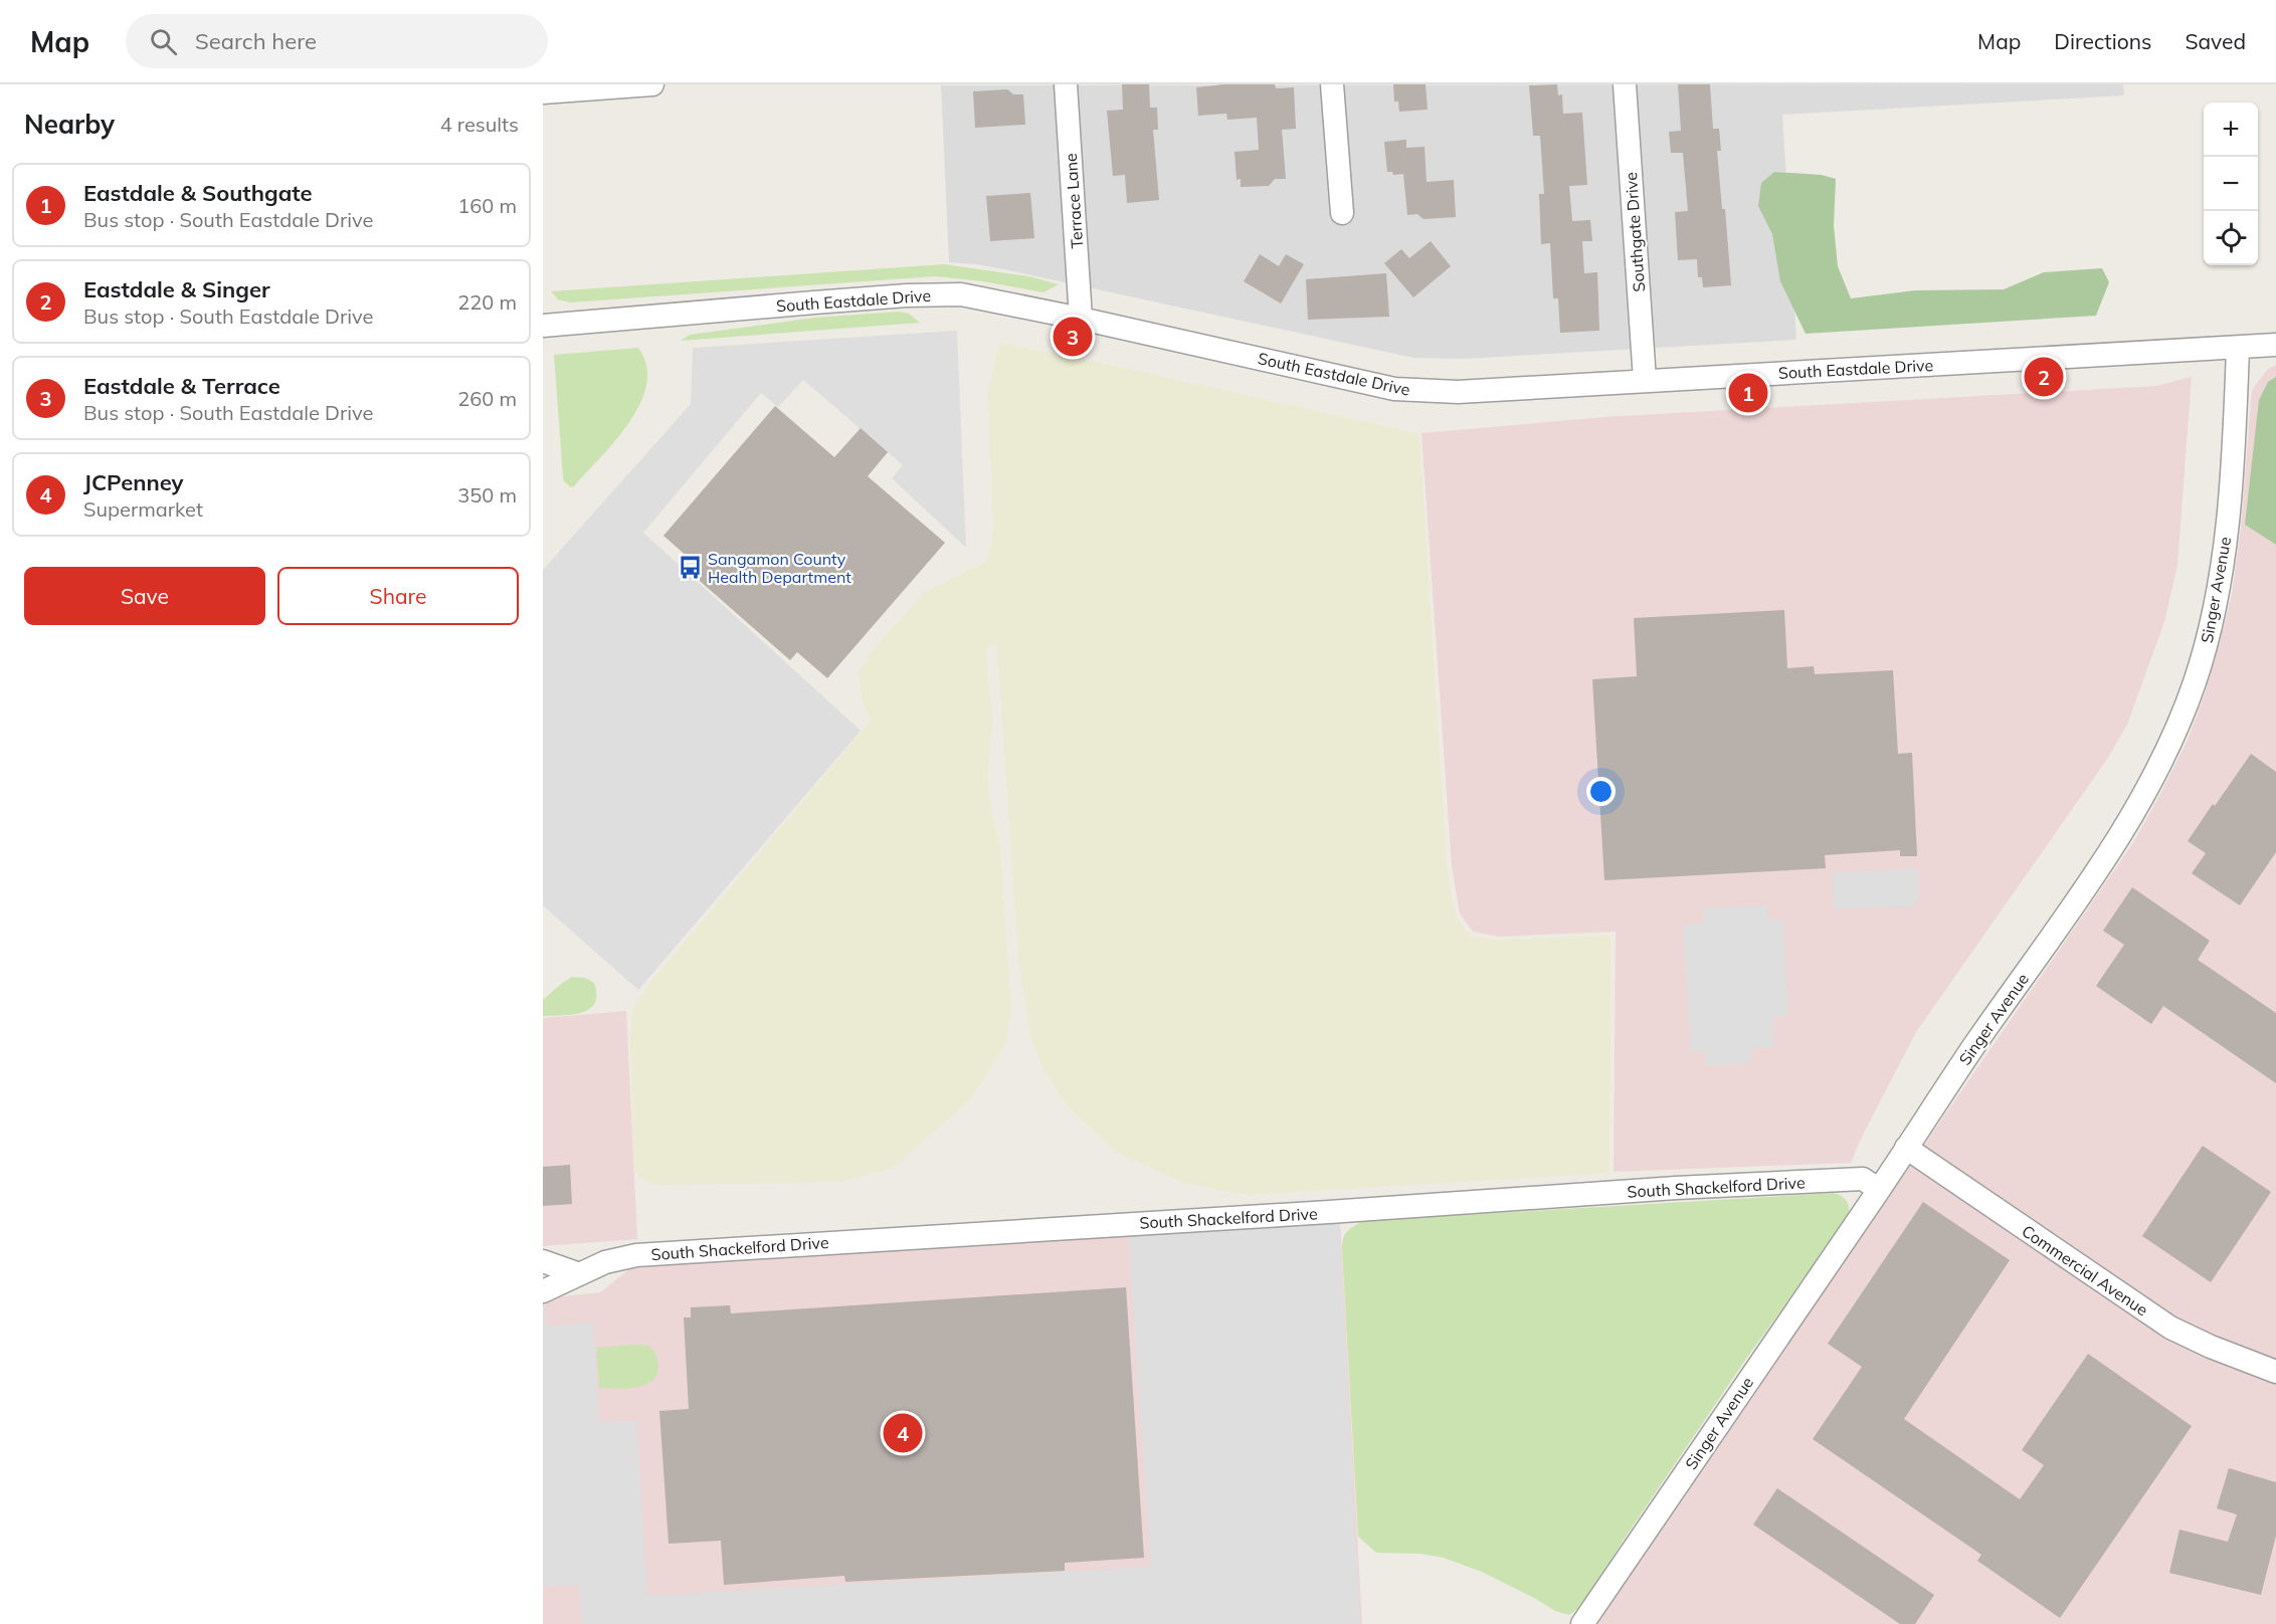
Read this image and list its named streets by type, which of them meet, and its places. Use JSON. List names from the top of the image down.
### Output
{
  "streets": {
    "street": [
      "Terrace Lane",
      "Southgate Drive",
      "South Eastdale Drive",
      "Singer Avenue",
      "South Shackelford Drive",
      "Commercial Avenue"
    ]
  },
  "crossings": [
    ["Terrace Lane", "South Eastdale Drive"],
    ["Southgate Drive", "South Eastdale Drive"],
    ["South Eastdale Drive", "Singer Avenue"],
    ["Singer Avenue", "South Shackelford Drive"],
    ["Singer Avenue", "Commercial Avenue"]
  ],
  "places": {
    "bus stop": ["Sangamon County Health Department"]
  },
  "page": {
    "header": "Map",
    "search": "Search here",
    "nav": ["Map", "Directions", "Saved"],
    "heading": ["Nearby", "4 results"],
    "map_buttons": ["+", "−"],
    "list": [
      {
        "mark": "1",
        "name": "Eastdale & Southgate",
        "note": "Bus stop · South Eastdale Drive",
        "value": "160 m"
      },
      {
        "mark": "2",
        "name": "Eastdale & Singer",
        "note": "Bus stop · South Eastdale Drive",
        "value": "220 m"
      },
      {
        "mark": "3",
        "name": "Eastdale & Terrace",
        "note": "Bus stop · South Eastdale Drive",
        "value": "260 m"
      },
      {
        "mark": "4",
        "name": "JCPenney",
        "note": "Supermarket",
        "value": "350 m"
      }
    ],
    "pins": [
      "3",
      "2",
      "1",
      "4"
    ],
    "buttons": ["Save", "Share"]
  }
}
